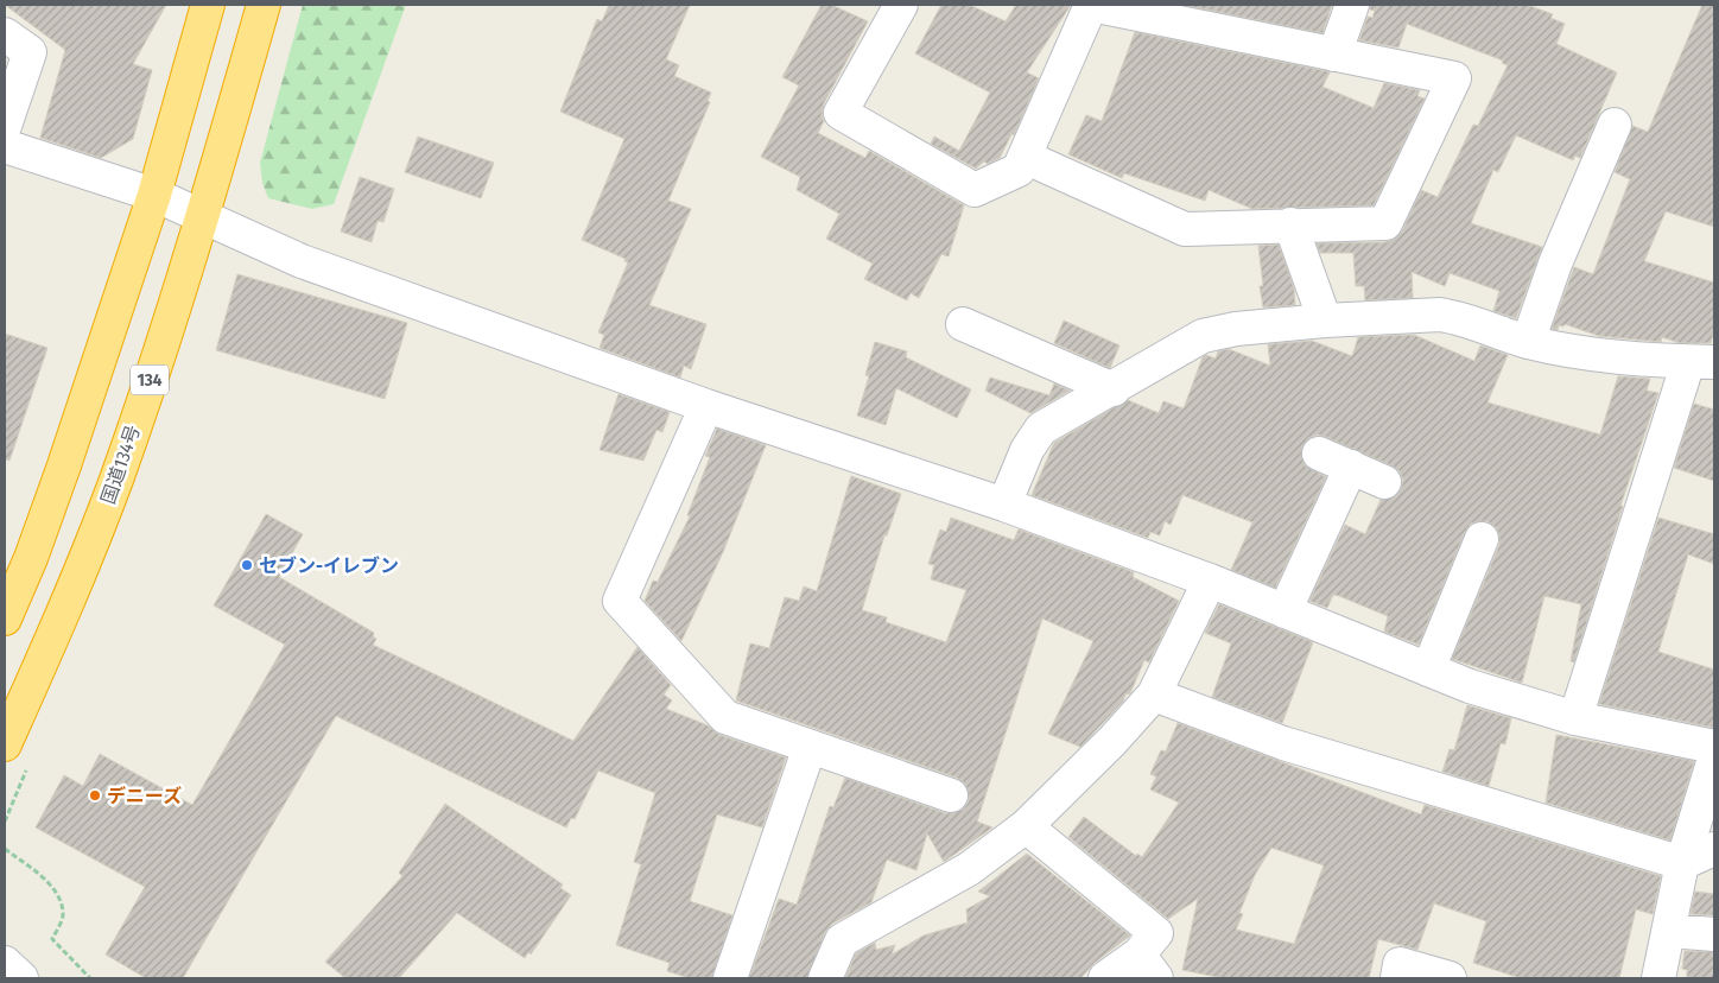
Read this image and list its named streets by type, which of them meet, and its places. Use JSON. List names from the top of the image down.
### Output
{
  "streets": {
    "highway": ["134", "国道134号"]
  },
  "places": ["セブン-イレブン", "デニーズ"]
}
